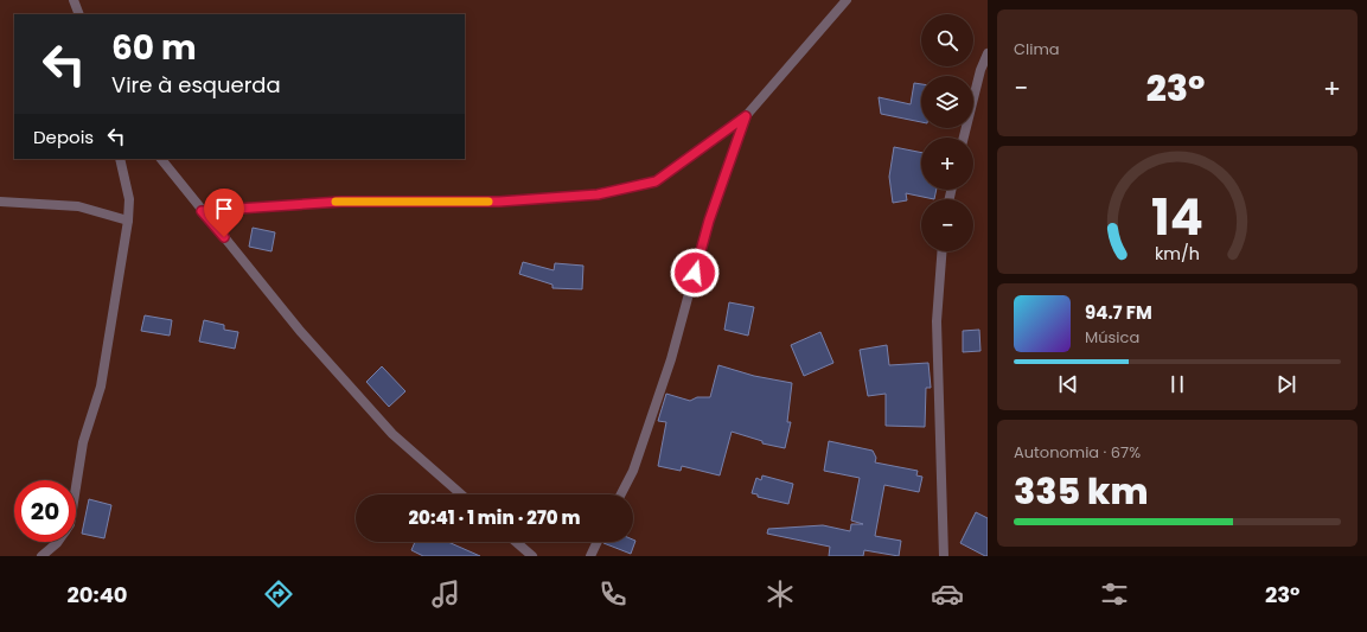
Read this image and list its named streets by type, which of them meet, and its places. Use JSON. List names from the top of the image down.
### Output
{
  "page": {
    "tile": [
      "Clima",
      ["Autonomia · 67%", "335 km"]
    ],
    "map_buttons": ["+", "−"],
    "turn": ["60 m", "Vire à esquerda"],
    "heat": ["−", "23°", "+"],
    "then": "Depois",
    "song": ["94.7 FM", "Música"],
    "limit": "20",
    "trip": "20:41 · 1 min · 270 m",
    "tabs": ["20:40", "23°"],
    "gauge": ["14", "km/h"]
  }
}
